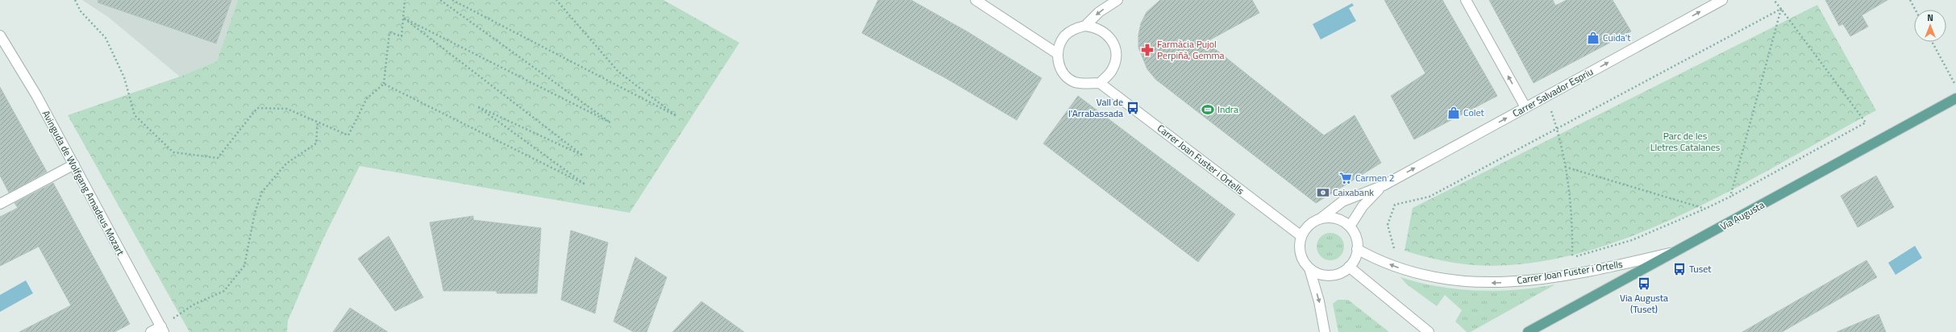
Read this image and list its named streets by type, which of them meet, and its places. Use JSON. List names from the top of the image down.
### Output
{
  "streets": {
    "main road": ["Via Augusta"],
    "street": ["Carrer Salvador Espriu", "Carrer Joan Fuster i Ortells", "Avinguda de Wolfgang Amadeus Mozart"]
  },
  "crossings": [
    ["Carrer Salvador Espriu", "Carrer Joan Fuster i Ortells"],
    ["Carrer Joan Fuster i Ortells", "Via Augusta"]
  ],
  "one_way": ["Carrer Salvador Espriu", "Carrer Joan Fuster i Ortells"],
  "parks": ["Parc de les Lletres Catalanes"],
  "places": {
    "shop": ["Cuida't", "Colet"],
    "pharmacy": ["Farmàcia Pujol Perpiñà, Gemma"],
    "bus stop": ["Vall de l'Arrabassada", "Tuset", "Via Augusta (Tuset)"],
    "sports": ["Indra"],
    "supermarket": ["Carmen 2"],
    "bank": ["Caixabank"]
  },
  "north": "top"
}
